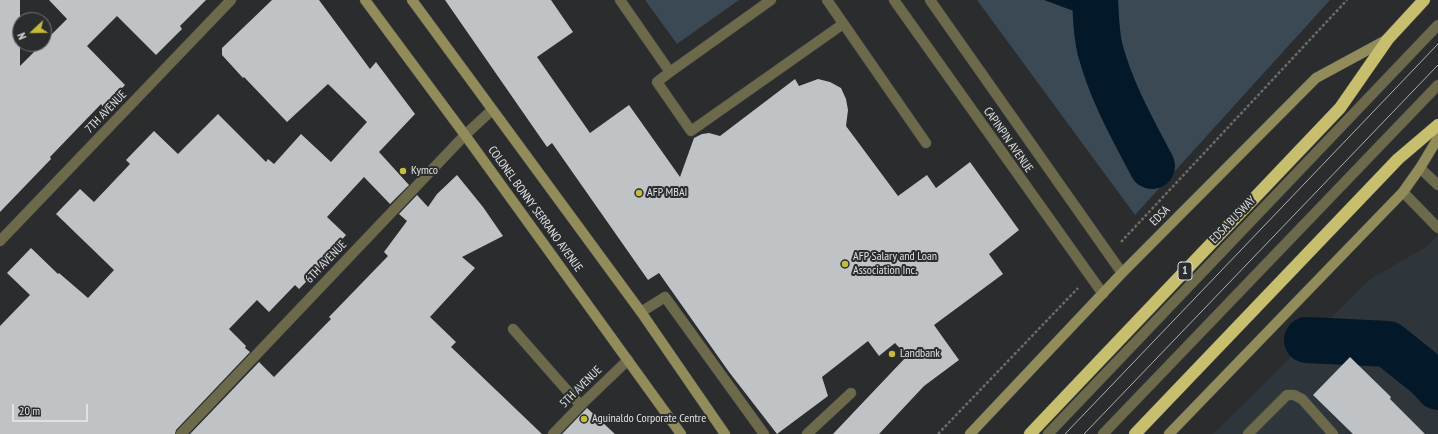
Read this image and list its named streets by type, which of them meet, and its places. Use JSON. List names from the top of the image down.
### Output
{
  "streets": {
    "highway": ["EDSA", "1"],
    "main road": ["COLONEL BONNY SERRANO AVENUE"],
    "street": [
      "7TH AVENUE",
      "CAPINPIN AVENUE",
      "EDSA BUSWAY",
      "6TH AVENUE",
      "5TH AVENUE"
    ]
  },
  "crossings": [
    ["CAPINPIN AVENUE", "EDSA"],
    ["COLONEL BONNY SERRANO AVENUE", "6TH AVENUE"],
    ["COLONEL BONNY SERRANO AVENUE", "5TH AVENUE"]
  ],
  "places": [
    "Kymco",
    "AFP MBAI",
    "AFP Salary and Loan Association Inc.",
    "Landbank",
    "Aguinaldo Corporate Centre"
  ],
  "scale_bar": "20 m",
  "north": "left"
}
